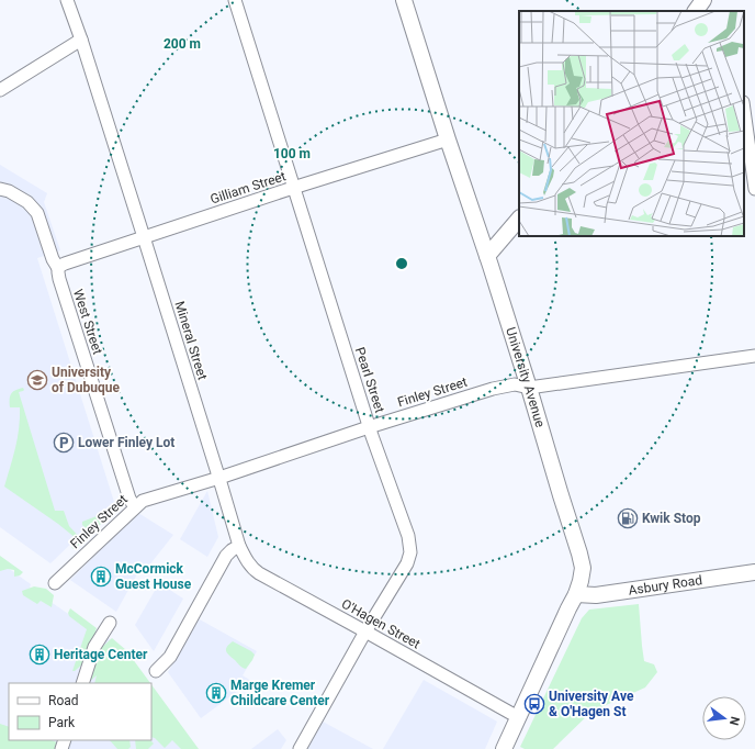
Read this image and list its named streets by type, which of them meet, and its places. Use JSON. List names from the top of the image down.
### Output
{
  "streets": {
    "main road": ["University Avenue", "Asbury Road"],
    "street": [
      "Gilliam Street",
      "West Street",
      "Mineral Street",
      "Pearl Street",
      "Finley Street",
      "O'Hagen Street"
    ]
  },
  "crossings": [
    ["Gilliam Street", "West Street"],
    ["Gilliam Street", "Mineral Street"],
    ["Gilliam Street", "University Avenue"],
    ["Gilliam Street", "Pearl Street"],
    ["West Street", "Finley Street"],
    ["Mineral Street", "Finley Street"],
    ["Mineral Street", "O'Hagen Street"],
    ["University Avenue", "Finley Street"],
    ["University Avenue", "Asbury Road"],
    ["University Avenue", "O'Hagen Street"],
    ["Pearl Street", "Finley Street"],
    ["Pearl Street", "O'Hagen Street"]
  ],
  "places": {
    "school or university": ["University of Dubuque"],
    "parking": ["Lower Finley Lot"],
    "fuel station": ["Kwik Stop"],
    "building": ["McCormick Guest House", "Heritage Center", "Marge Kremer Childcare Center"],
    "bus stop": ["University Ave & O'Hagen St"]
  },
  "legend": ["Road", "Park"],
  "north": "right",
  "rings": ["200 m", "100 m"]
}
